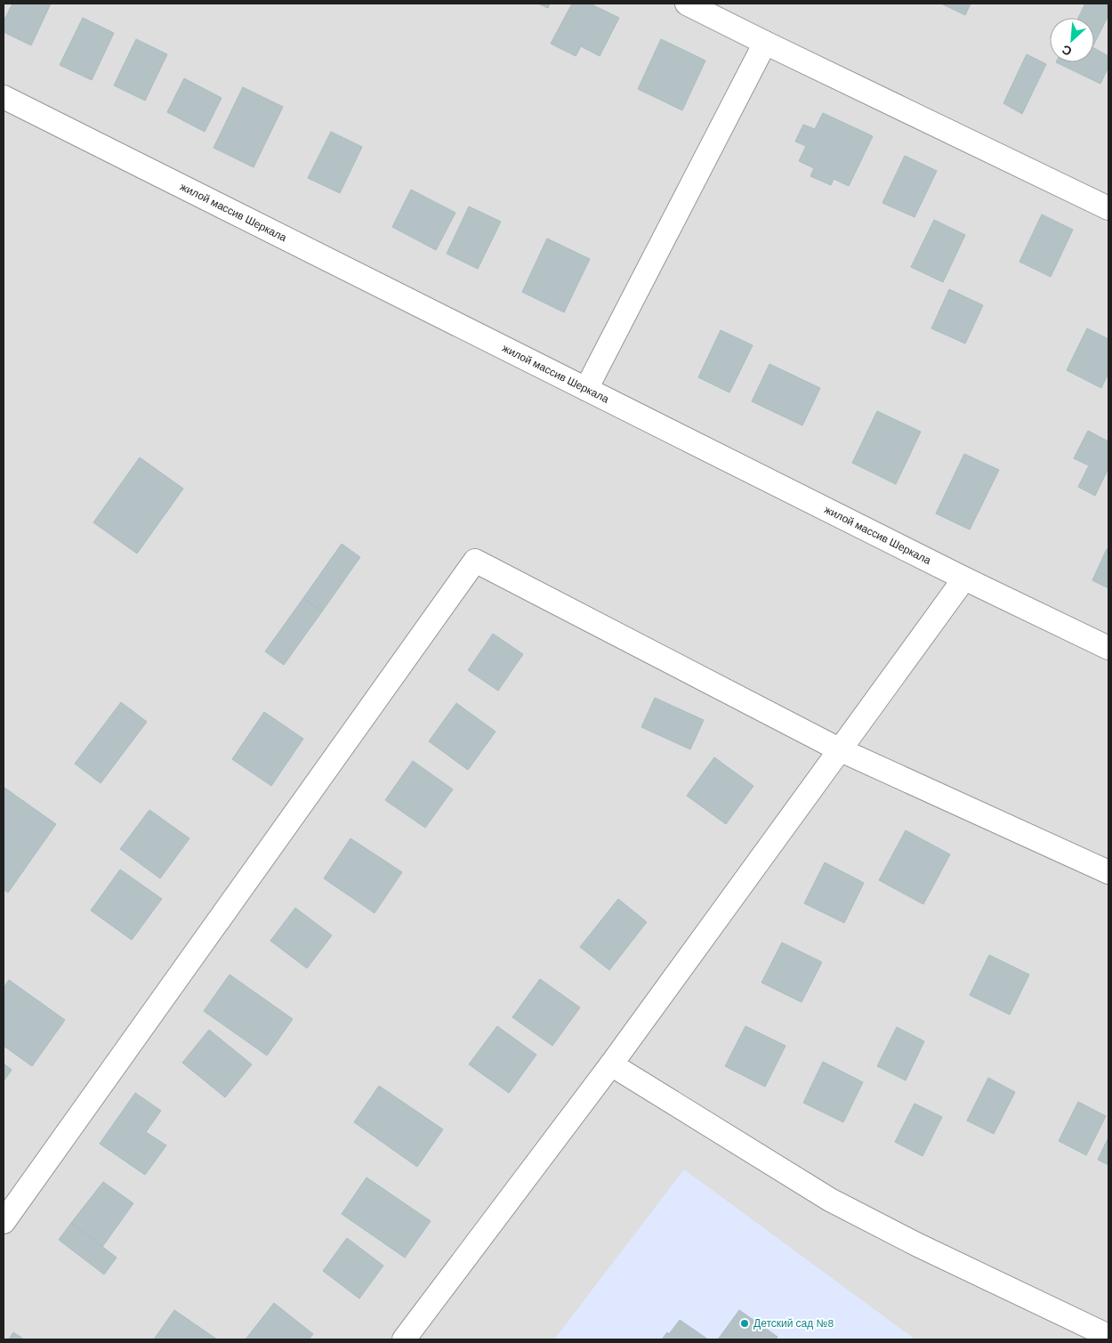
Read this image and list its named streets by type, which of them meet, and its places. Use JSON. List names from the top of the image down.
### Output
{
  "streets": {
    "street": ["жилой массив Шеркала"]
  },
  "places": ["Детский сад №8"],
  "north": "bottom left"
}
